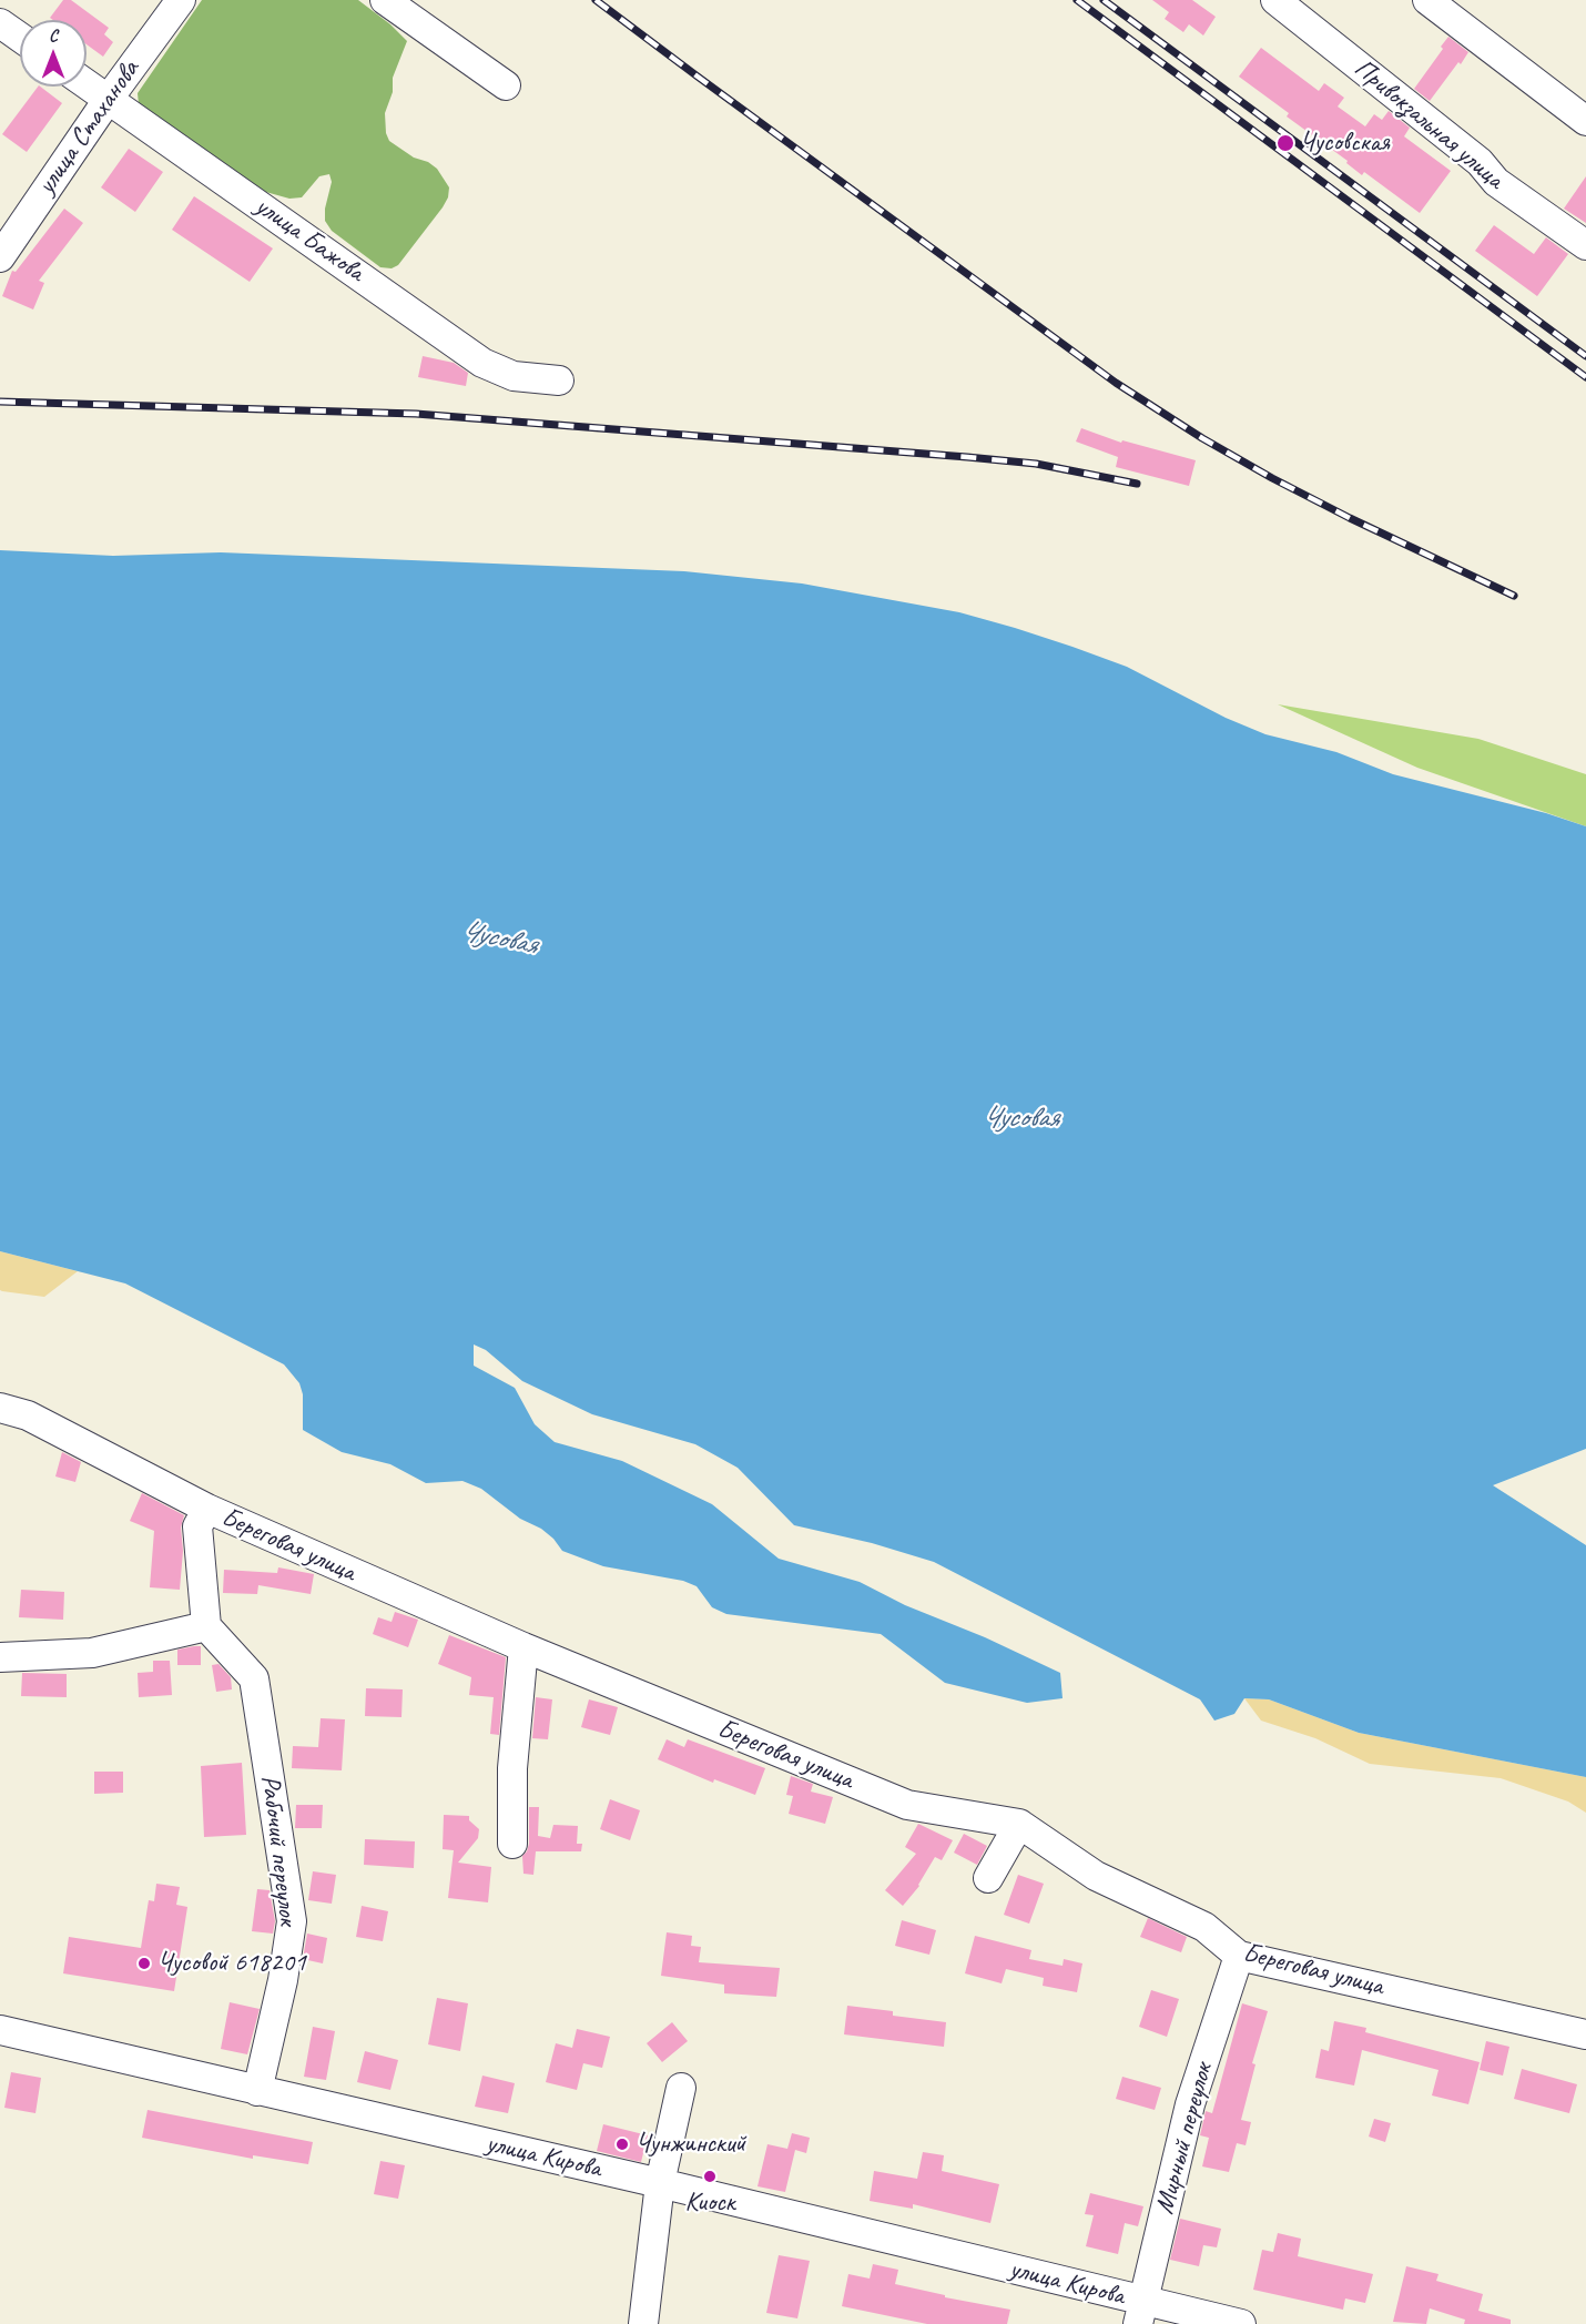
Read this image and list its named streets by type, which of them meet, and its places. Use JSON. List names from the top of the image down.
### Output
{
  "streets": {
    "street": [
      "Привокзальная улица",
      "улица Стаханова",
      "улица Бажова",
      "Береговая улица",
      "Рабочий переулок",
      "Мирный переулок",
      "улица Кирова"
    ]
  },
  "crossings": [
    ["улица Стаханова", "улица Бажова"],
    ["Береговая улица", "Мирный переулок"],
    ["Рабочий переулок", "улица Кирова"],
    ["Мирный переулок", "улица Кирова"]
  ],
  "water": ["Чусовая"],
  "places": [
    "Чусовская",
    "Чусовой 618201",
    "Чунжинский",
    "Киоск"
  ],
  "north": "top"
}
